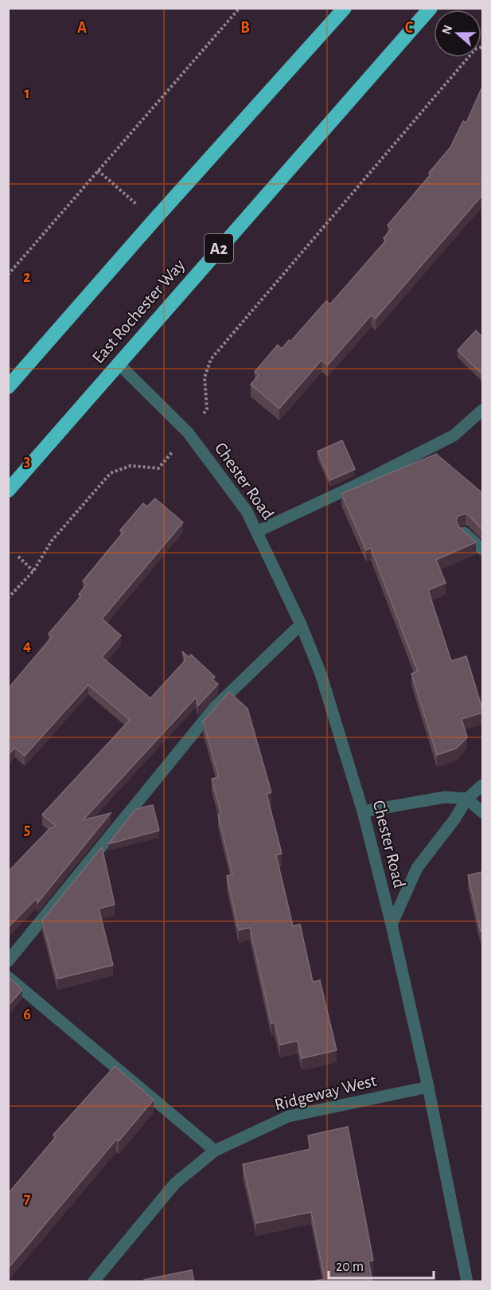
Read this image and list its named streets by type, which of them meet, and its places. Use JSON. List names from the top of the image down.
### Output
{
  "streets": {
    "highway": ["A2", "East Rochester Way"],
    "street": ["Chester Road", "Ridgeway West"]
  },
  "crossings": [
    ["East Rochester Way", "Chester Road"],
    ["Chester Road", "Ridgeway West"]
  ],
  "scale_bar": "20 m",
  "north": "left",
  "grid": {
    "columns": ["A", "B", "C"],
    "rows": [
      "1",
      "2",
      "3",
      "4",
      "5",
      "6",
      "7"
    ]
  }
}
